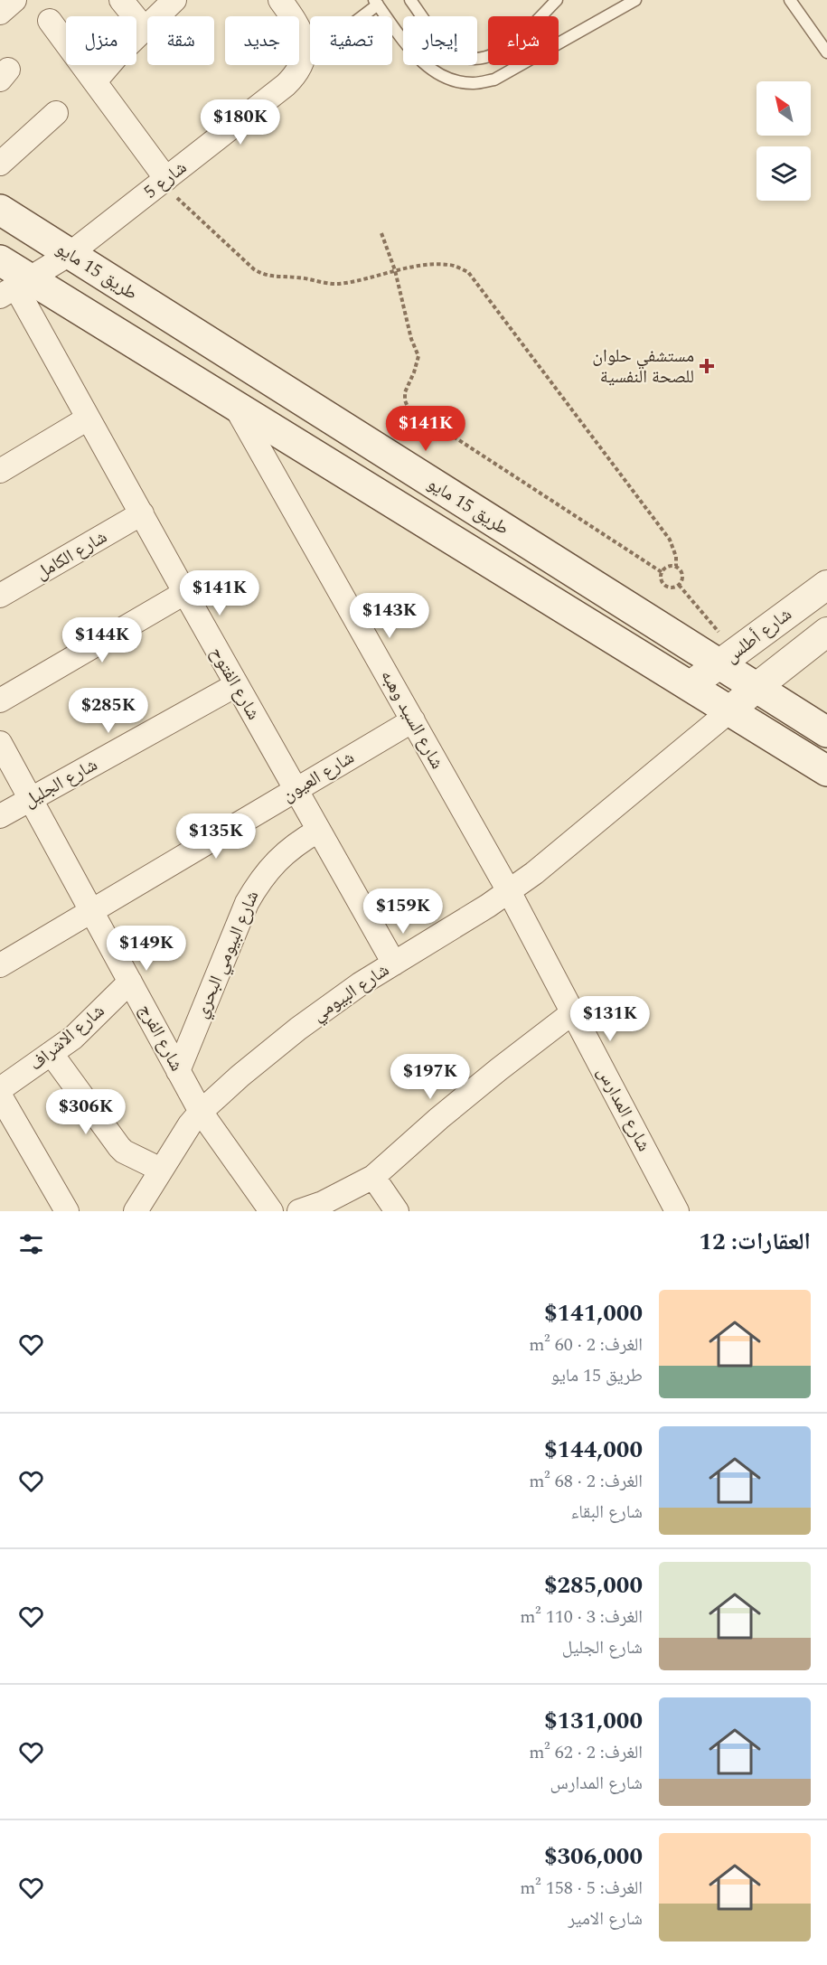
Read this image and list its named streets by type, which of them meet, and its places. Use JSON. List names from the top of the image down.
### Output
{
  "streets": {
    "main road": ["طريق 15 مايو"],
    "street": [
      "شارع 5",
      "شارع الكامل",
      "شارع أطلس",
      "شارع الفتوح",
      "شارع السيد وهبه",
      "شارع العيون",
      "شارع الجليل",
      "شارع البيومي البحري",
      "شارع البيومي",
      "شارع الاشراف",
      "شارع الفرج",
      "شارع المدارس"
    ]
  },
  "crossings": [
    ["شارع 5", "طريق 15 مايو"],
    ["شارع 5", "شارع الفتوح"],
    ["طريق 15 مايو", "شارع أطلس"],
    ["طريق 15 مايو", "شارع الفتوح"],
    ["طريق 15 مايو", "شارع السيد وهبه"],
    ["طريق 15 مايو", "شارع البيومي"],
    ["شارع الكامل", "شارع الفتوح"],
    ["شارع الفتوح", "شارع العيون"],
    ["شارع الفتوح", "شارع الجليل"],
    ["شارع الفتوح", "شارع البيومي البحري"],
    ["شارع الفتوح", "شارع البيومي"],
    ["شارع السيد وهبه", "شارع العيون"],
    ["شارع السيد وهبه", "شارع البيومي"],
    ["شارع السيد وهبه", "شارع المدارس"],
    ["شارع العيون", "شارع الفرج"],
    ["شارع الجليل", "شارع الفرج"],
    ["شارع البيومي البحري", "شارع الفرج"],
    ["شارع البيومي", "شارع الفرج"],
    ["شارع البيومي", "شارع المدارس"],
    ["شارع الاشراف", "شارع الفرج"]
  ],
  "places": {
    "health": ["مستشفي حلوان للصحة النفسية"]
  },
  "north": "top left",
  "page": {
    "chip": [
      "شراء",
      "إيجار",
      "تصفية",
      "جديد",
      "شقة",
      "منزل"
    ],
    "price": [
      "$180K",
      "$141K",
      "$141K",
      "$143K",
      "$144K",
      "$285K",
      "$135K",
      "$159K",
      "$149K",
      "$131K",
      "$197K",
      "$306K"
    ],
    "heading": "العقارات: 12",
    "list": [
      {
        "name": "$141,000",
        "note": "الغرف: 2 · 60 m² · طريق 15 مايو"
      },
      {
        "name": "$144,000",
        "note": "الغرف: 2 · 68 m² · شارع البقاء"
      },
      {
        "name": "$285,000",
        "note": "الغرف: 3 · 110 m² · شارع الجليل"
      },
      {
        "name": "$131,000",
        "note": "الغرف: 2 · 62 m² · شارع المدارس"
      },
      {
        "name": "$306,000",
        "note": "الغرف: 5 · 158 m² · شارع الامير"
      }
    ]
  }
}
